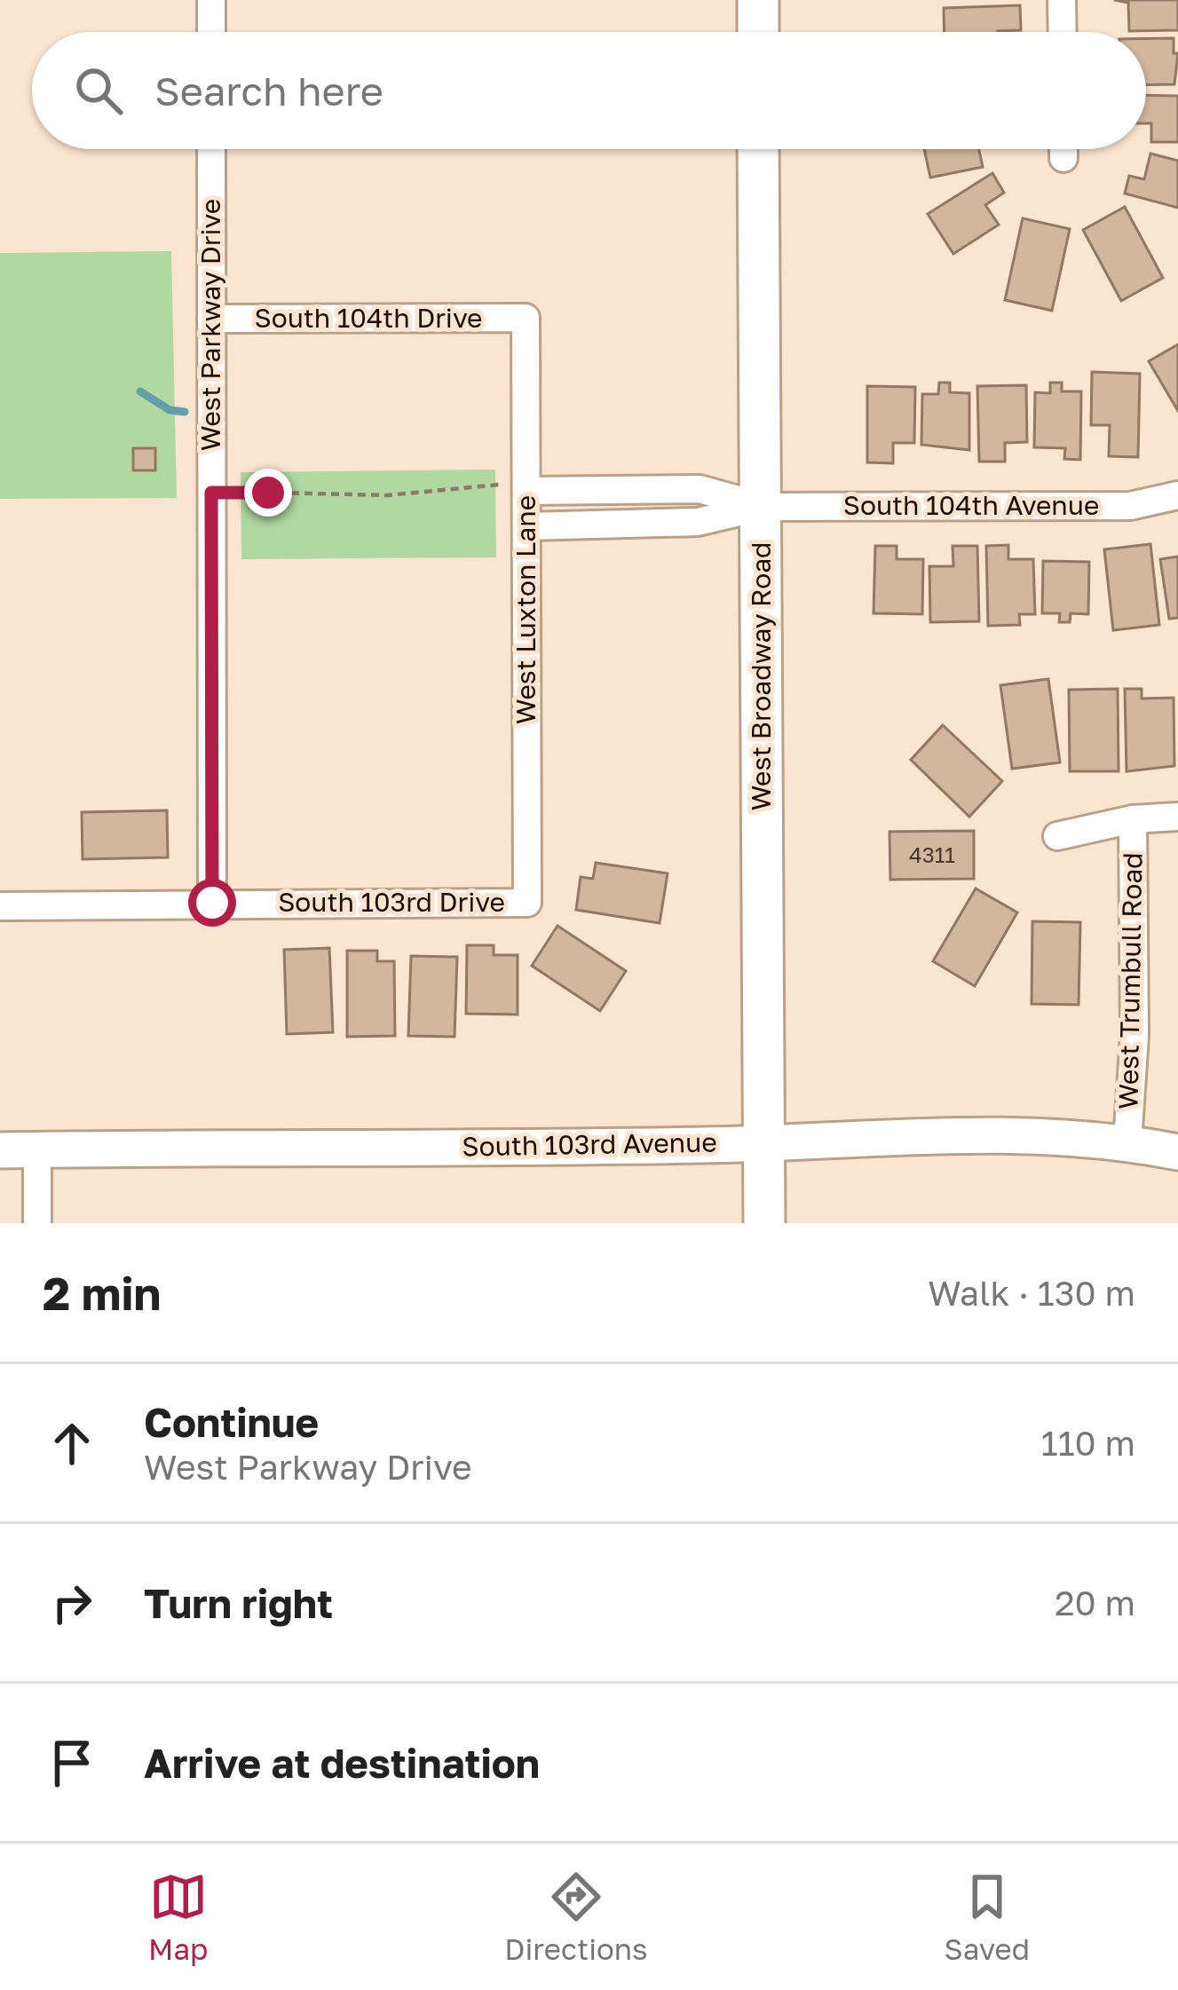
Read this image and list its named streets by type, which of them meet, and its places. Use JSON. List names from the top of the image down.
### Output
{
  "streets": {
    "main road": ["West Broadway Road"],
    "street": [
      "South 104th Drive",
      "West Parkway Drive",
      "South 104th Avenue",
      "West Luxton Lane",
      "South 103rd Drive",
      "West Trumbull Road",
      "South 103rd Avenue"
    ]
  },
  "crossings": [
    ["South 104th Drive", "West Parkway Drive"],
    ["South 104th Drive", "West Luxton Lane"],
    ["West Parkway Drive", "South 103rd Drive"],
    ["South 104th Avenue", "West Broadway Road"],
    ["West Luxton Lane", "South 103rd Drive"],
    ["West Broadway Road", "South 103rd Avenue"],
    ["West Trumbull Road", "South 103rd Avenue"]
  ],
  "house_numbers": ["4311"],
  "page": {
    "search": "Search here",
    "heading": ["2 min", "Walk · 130 m"],
    "list": [
      ["Continue", "West Parkway Drive", "110 m"],
      ["Turn right", "20 m"],
      "Arrive at destination"
    ],
    "nav": ["Map", "Directions", "Saved"]
  }
}
